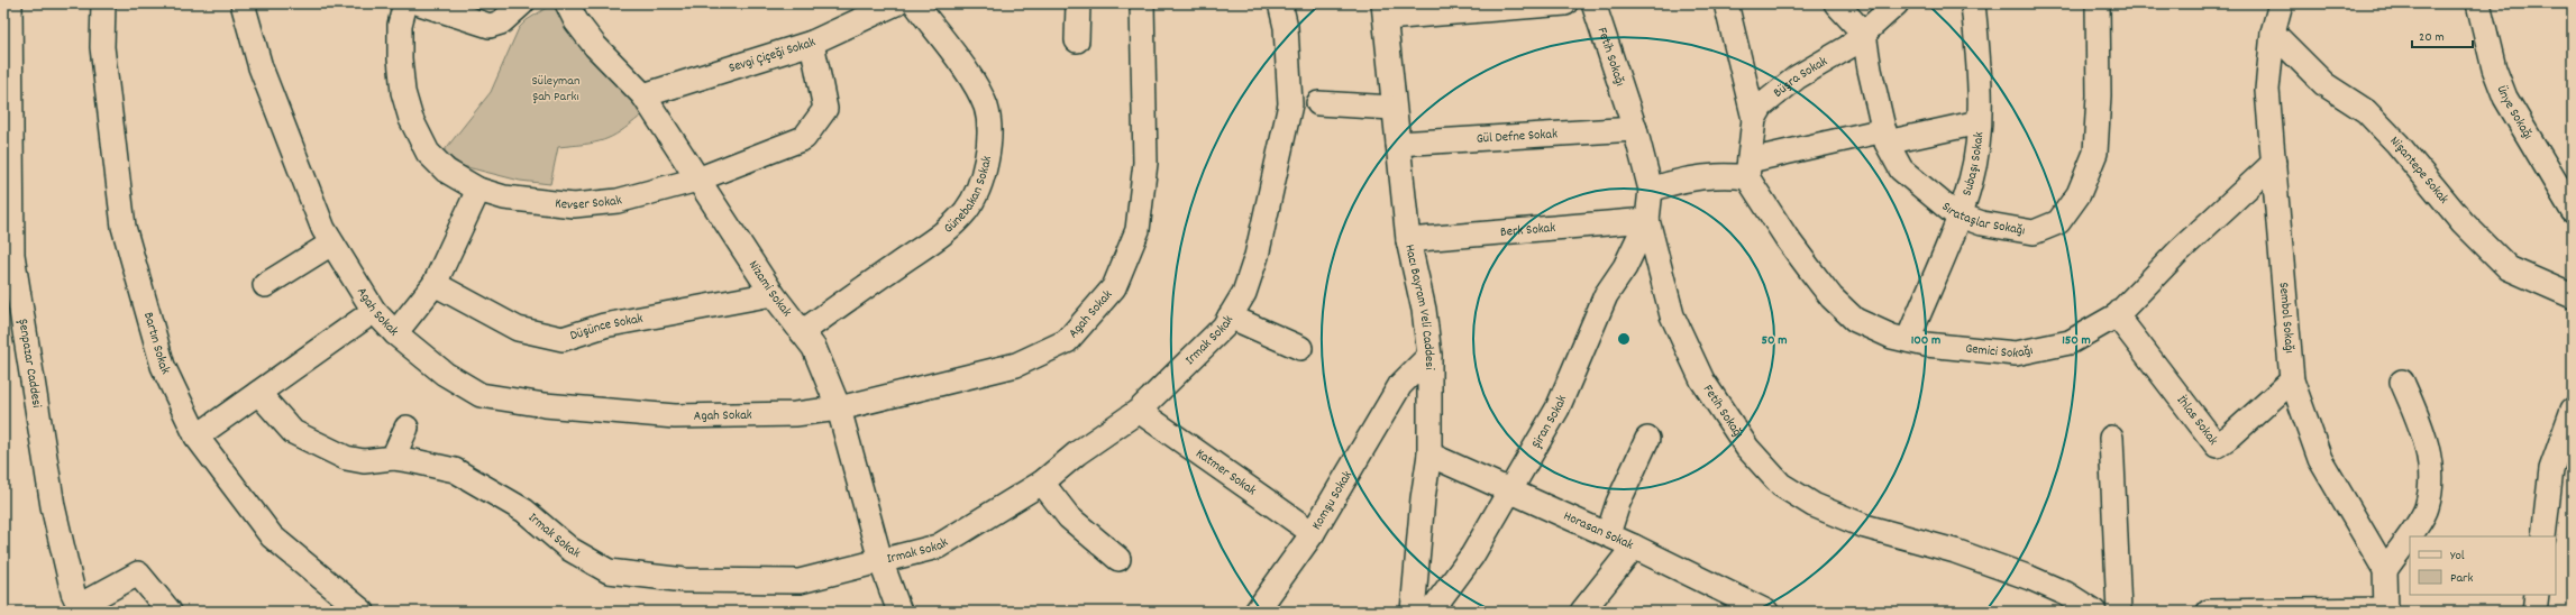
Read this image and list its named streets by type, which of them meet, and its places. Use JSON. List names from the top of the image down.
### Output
{
  "streets": {
    "street": [
      "Sevgi Çiçeği Sokak",
      "Fetih Sokağı",
      "Büşra Sokak",
      "Ünye Sokağı",
      "Gül Defne Sokak",
      "Subaşı Sokak",
      "Nişantepe Sokak",
      "Günebakan Sokak",
      "Kevser Sokak",
      "Sırataşlar Sokağı",
      "Berk Sokak",
      "Nizami Sokak",
      "Hacı Bayram Veli Caddesi",
      "Agah Sokak",
      "Sembol Sokağı",
      "Düşünce Sokak",
      "Irmak Sokak",
      "Bartın Sokak",
      "Gemici Sokağı",
      "Şenpazar Caddesi",
      "İhlas Sokak",
      "Şiran Sokak",
      "Katmer Sokak",
      "Komşu Sokak",
      "Horasan Sokak"
    ]
  },
  "crossings": [
    ["Sevgi Çiçeği Sokak", "Kevser Sokak"],
    ["Sevgi Çiçeği Sokak", "Nizami Sokak"],
    ["Fetih Sokağı", "Gül Defne Sokak"],
    ["Fetih Sokağı", "Berk Sokak"],
    ["Fetih Sokağı", "Şiran Sokak"],
    ["Büşra Sokak", "Sırataşlar Sokağı"],
    ["Büşra Sokak", "Gemici Sokağı"],
    ["Gül Defne Sokak", "Hacı Bayram Veli Caddesi"],
    ["Subaşı Sokak", "Sırataşlar Sokağı"],
    ["Subaşı Sokak", "Gemici Sokağı"],
    ["Nişantepe Sokak", "Sembol Sokağı"],
    ["Günebakan Sokak", "Nizami Sokak"],
    ["Kevser Sokak", "Nizami Sokak"],
    ["Berk Sokak", "Hacı Bayram Veli Caddesi"],
    ["Berk Sokak", "Şiran Sokak"],
    ["Nizami Sokak", "Agah Sokak"],
    ["Nizami Sokak", "Düşünce Sokak"],
    ["Nizami Sokak", "Irmak Sokak"],
    ["Hacı Bayram Veli Caddesi", "Komşu Sokak"],
    ["Hacı Bayram Veli Caddesi", "Horasan Sokak"],
    ["Sembol Sokağı", "Gemici Sokağı"],
    ["Sembol Sokağı", "İhlas Sokak"],
    ["Irmak Sokak", "Katmer Sokak"],
    ["Gemici Sokağı", "İhlas Sokak"],
    ["Şiran Sokak", "Horasan Sokak"],
    ["Katmer Sokak", "Komşu Sokak"]
  ],
  "parks": ["Süleyman Şah Parkı"],
  "legend": ["Yol", "Park"],
  "scale_bar": "20 m",
  "rings": ["50 m", "100 m", "150 m"]
}
